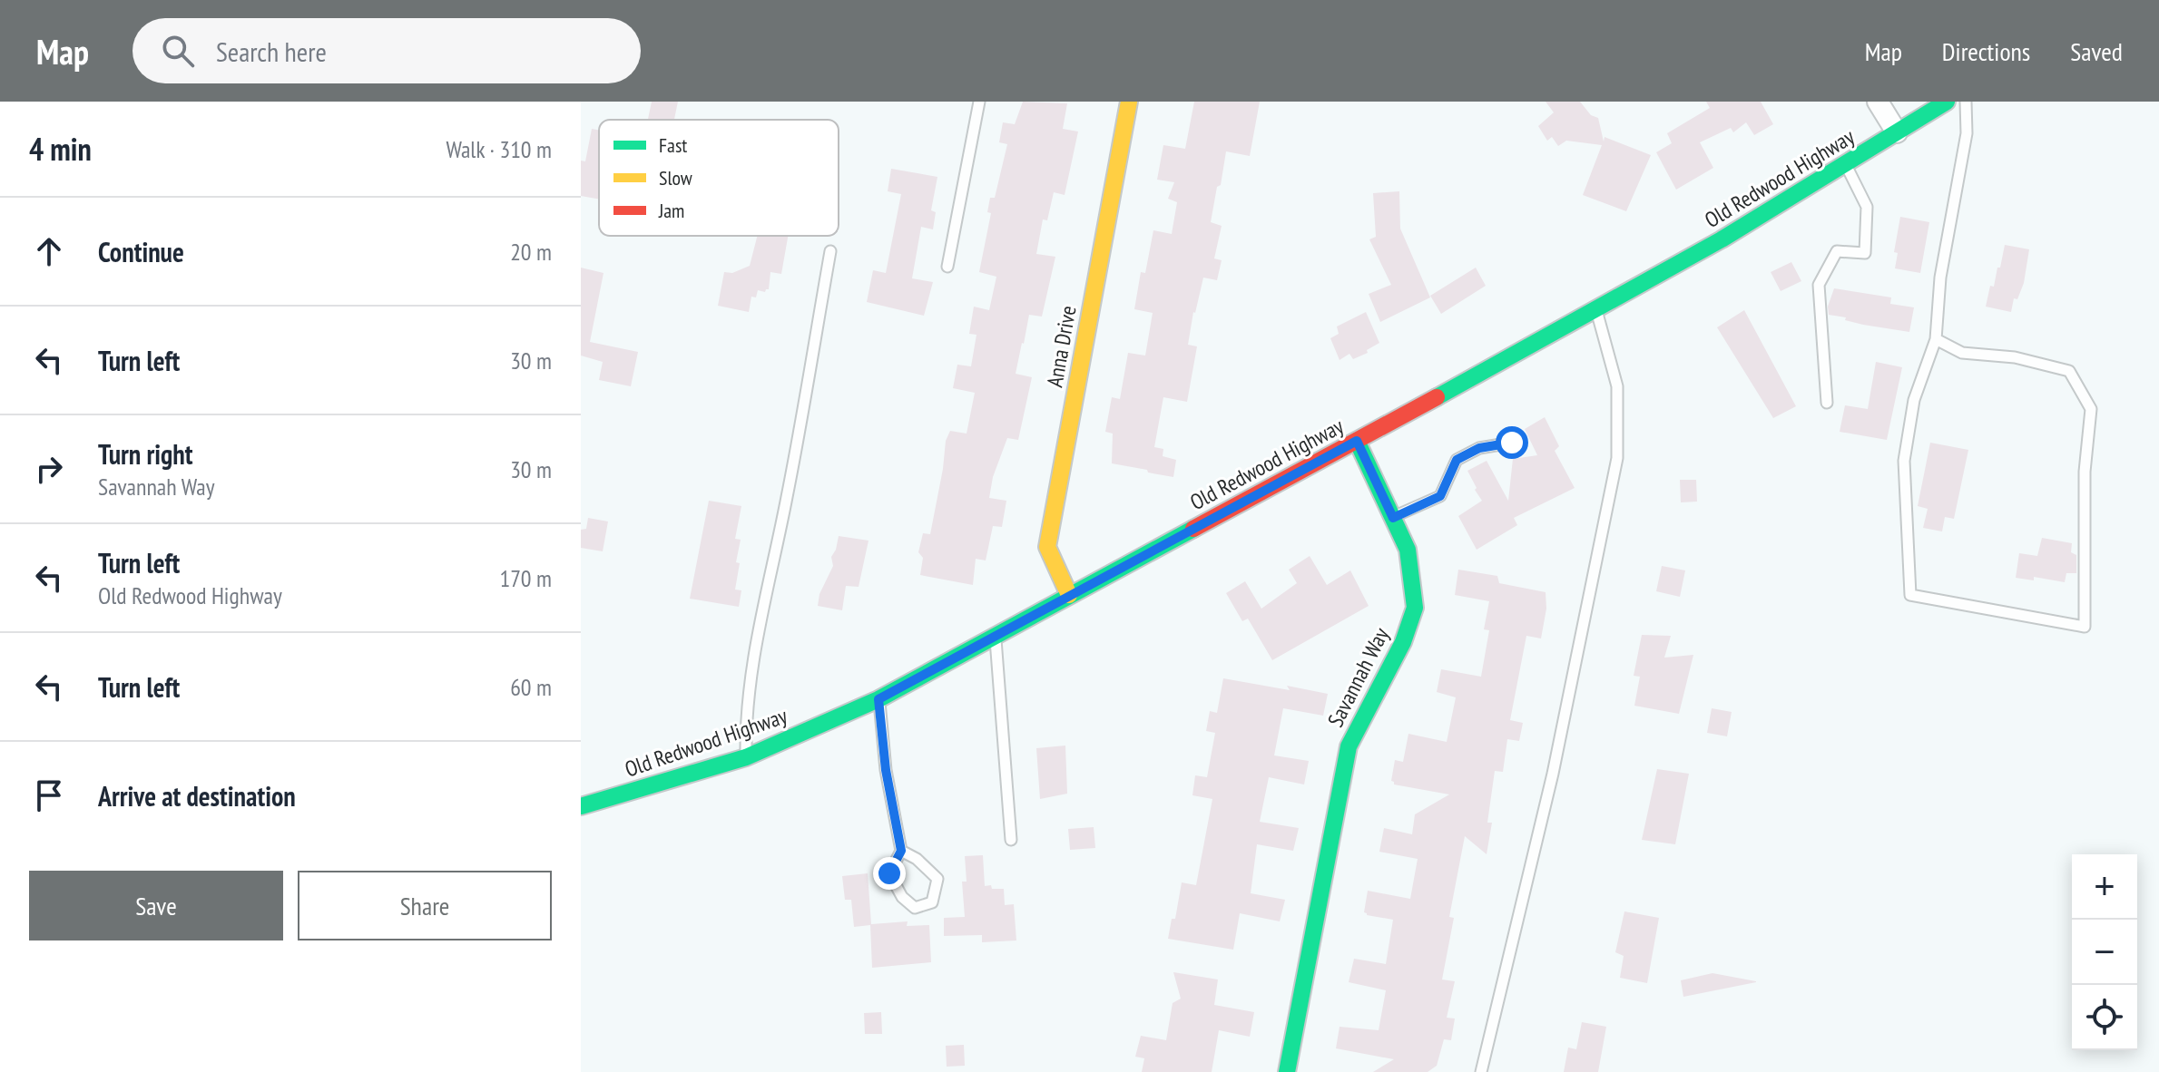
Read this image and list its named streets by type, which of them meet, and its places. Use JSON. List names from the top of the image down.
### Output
{
  "streets": {
    "main road": ["Old Redwood Highway", "Anna Drive", "Savannah Way"]
  },
  "crossings": [
    ["Old Redwood Highway", "Anna Drive"],
    ["Old Redwood Highway", "Savannah Way"]
  ],
  "legend": ["Fast", "Slow", "Jam"],
  "page": {
    "header": "Map",
    "search": "Search here",
    "nav": ["Map", "Directions", "Saved"],
    "heading": ["4 min", "Walk · 310 m"],
    "list": [
      ["Continue", "20 m"],
      ["Turn left", "30 m"],
      ["Turn right", "Savannah Way", "30 m"],
      ["Turn left", "Old Redwood Highway", "170 m"],
      ["Turn left", "60 m"],
      "Arrive at destination"
    ],
    "buttons": ["Save", "Share"],
    "map_buttons": ["+", "−"]
  }
}
